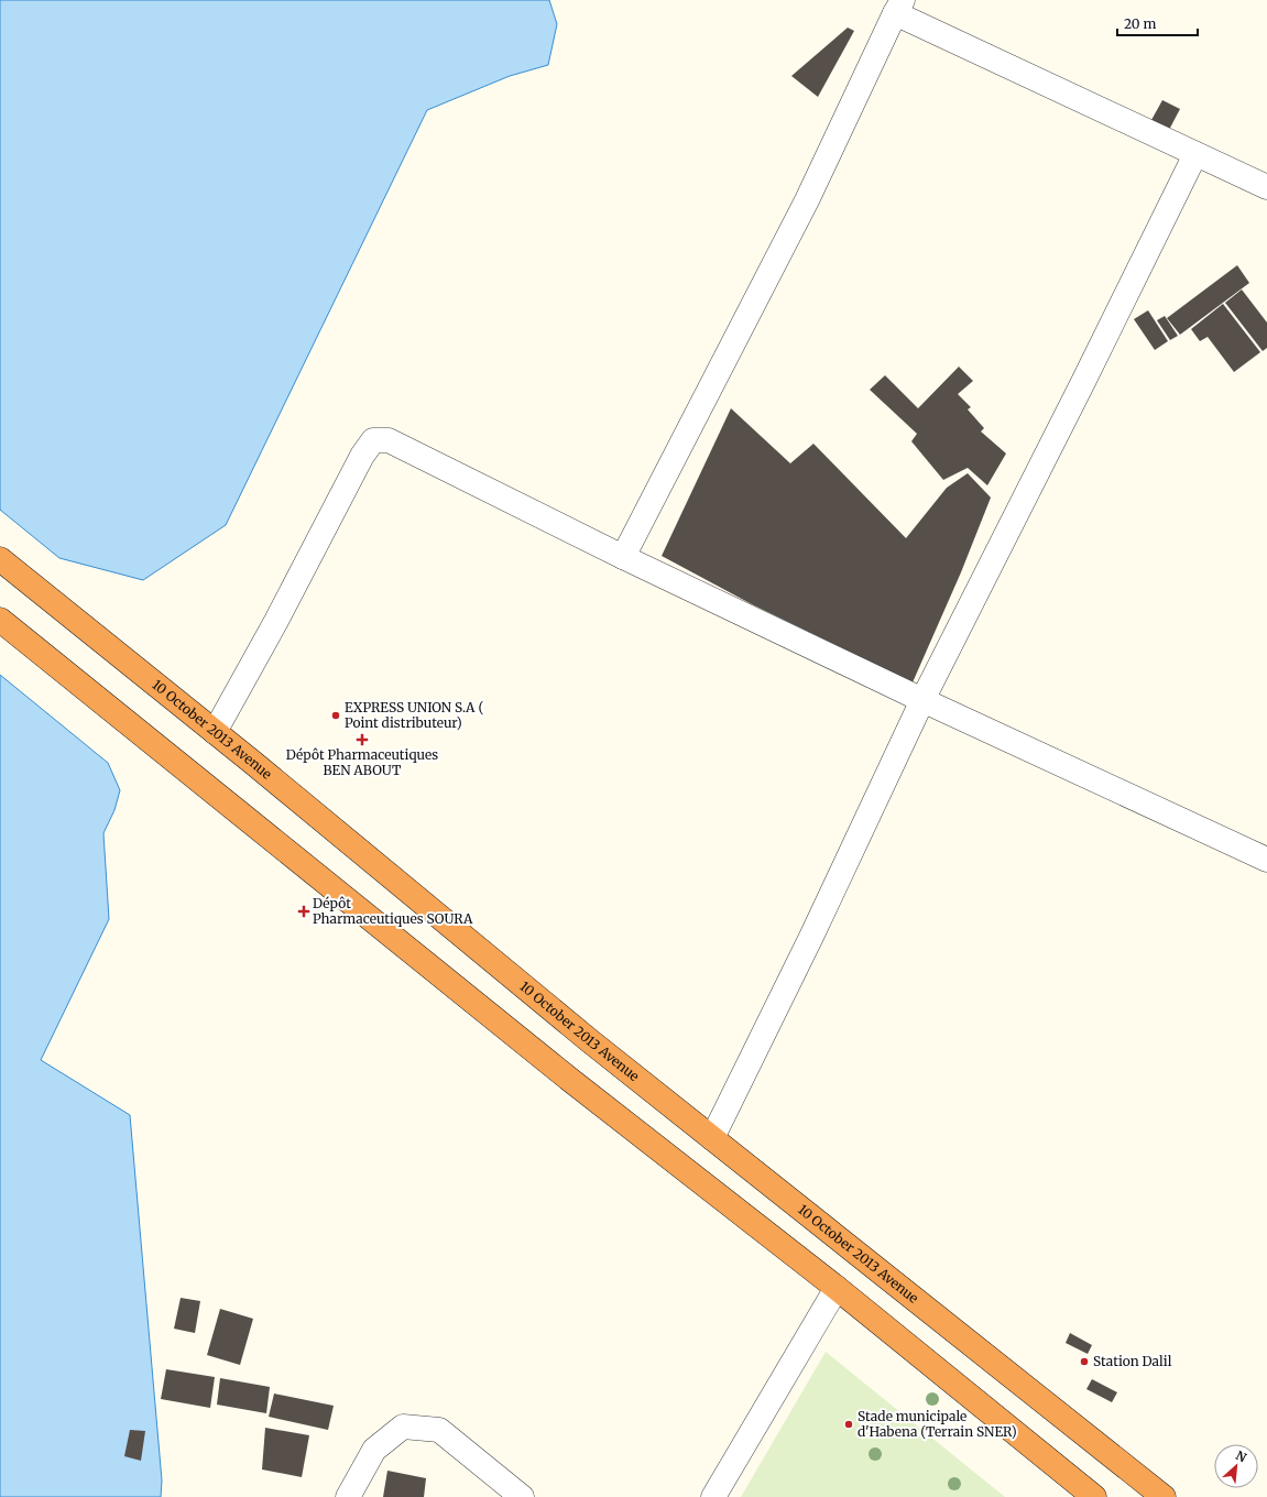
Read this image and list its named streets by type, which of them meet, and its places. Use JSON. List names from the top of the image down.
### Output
{
  "streets": {
    "highway": ["10 October 2013 Avenue"]
  },
  "places": {
    "other": ["EXPRESS UNION S.A ( Point distributeur)", "Station Dalil", "Stade municipale d'Habena (Terrain SNER)"],
    "health": ["Dépôt Pharmaceutiques BEN ABOUT", "Dépôt Pharmaceutiques SOURA"]
  },
  "scale_bar": "20 m",
  "north": "top right"
}
